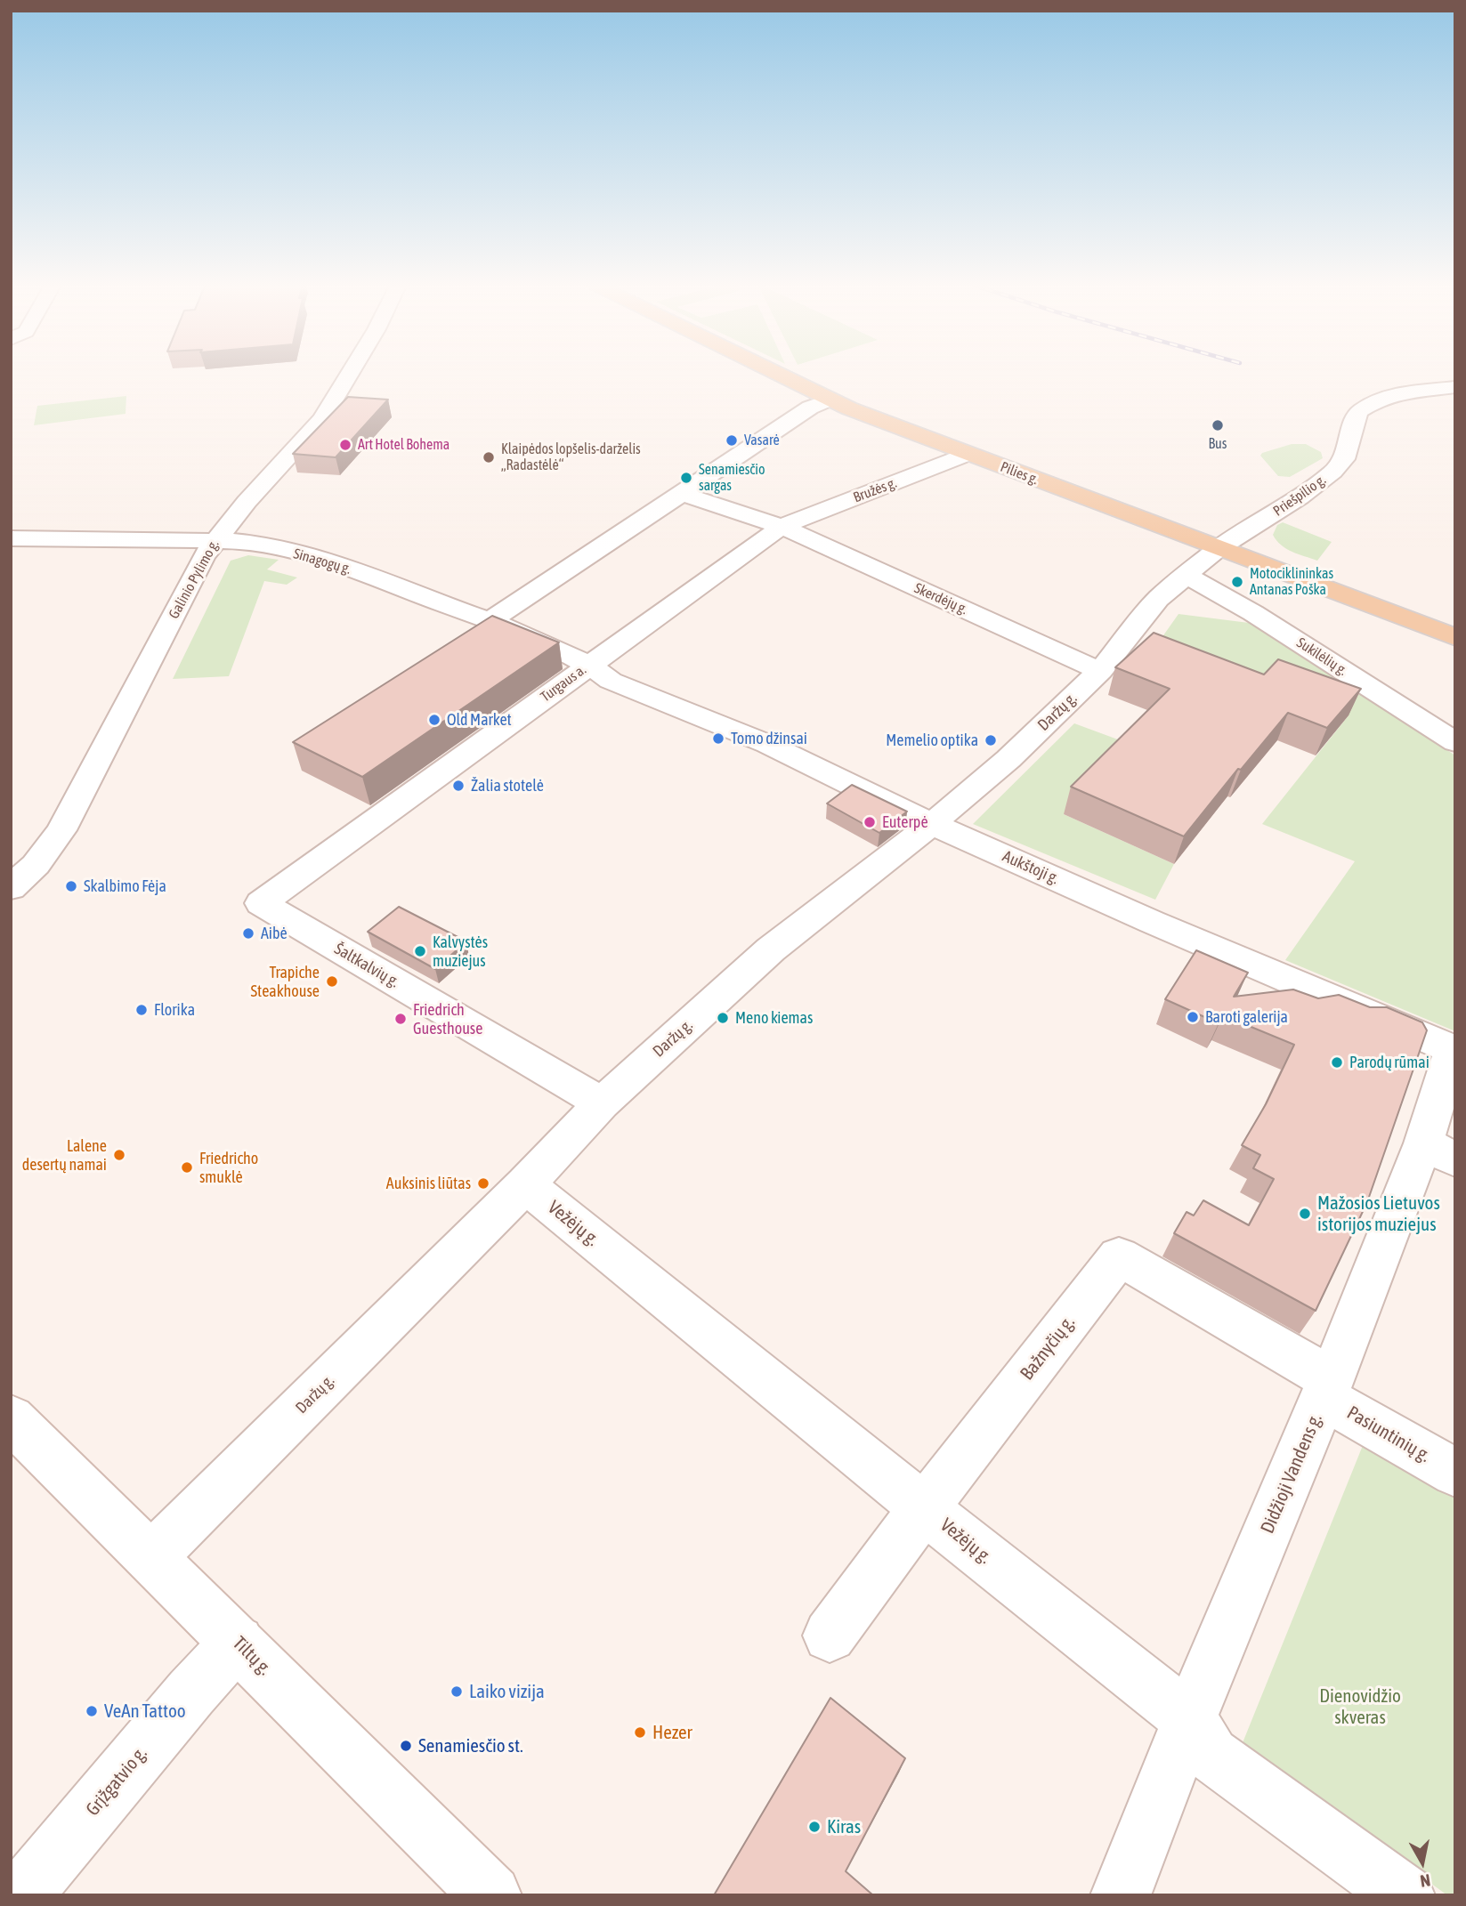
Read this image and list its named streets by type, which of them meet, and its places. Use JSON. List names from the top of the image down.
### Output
{
  "streets": {
    "main road": ["Pilies g."],
    "street": [
      "Bružės g.",
      "Priešpilio g.",
      "Sinagogų g.",
      "Galinio Pylimo g.",
      "Skerdėjų g.",
      "Sukilėlių g.",
      "Turgaus a.",
      "Daržų g.",
      "Aukštoji g.",
      "Šaltkalvių g.",
      "Vežėjų g.",
      "Bažnyčių g.",
      "Pasiuntinių g.",
      "Didžioji Vandens g.",
      "Tiltų g.",
      "Grįžgatvio g."
    ]
  },
  "crossings": [
    ["Pilies g.", "Bružės g."],
    ["Pilies g.", "Priešpilio g."],
    ["Pilies g.", "Daržų g."],
    ["Bružės g.", "Skerdėjų g."],
    ["Bružės g.", "Turgaus a."],
    ["Priešpilio g.", "Daržų g."],
    ["Sinagogų g.", "Galinio Pylimo g."],
    ["Sinagogų g.", "Turgaus a."],
    ["Sinagogų g.", "Aukštoji g."],
    ["Skerdėjų g.", "Turgaus a."],
    ["Skerdėjų g.", "Daržų g."],
    ["Sukilėlių g.", "Daržų g."],
    ["Turgaus a.", "Aukštoji g."],
    ["Turgaus a.", "Šaltkalvių g."],
    ["Daržų g.", "Aukštoji g."],
    ["Daržų g.", "Šaltkalvių g."],
    ["Daržų g.", "Vežėjų g."],
    ["Daržų g.", "Tiltų g."],
    ["Aukštoji g.", "Didžioji Vandens g."],
    ["Vežėjų g.", "Bažnyčių g."],
    ["Vežėjų g.", "Didžioji Vandens g."],
    ["Bažnyčių g.", "Pasiuntinių g."],
    ["Bažnyčių g.", "Didžioji Vandens g."],
    ["Pasiuntinių g.", "Didžioji Vandens g."],
    ["Tiltų g.", "Grįžgatvio g."]
  ],
  "parks": ["Dienovidžio skveras"],
  "places": [
    "Bus",
    "Vasarė",
    "Art Hotel Bohema",
    "Klaipėdos lopšelis-darželis „Radastėlė“",
    "Senamiesčio sargas",
    "Motociklininkas Antanas Poška",
    "Old Market",
    "Tomo džinsai",
    "Memelio optika",
    "Žalia stotelė",
    "Euterpė",
    "Skalbimo Fėja",
    "Aibė",
    "Kalvystės muziejus",
    "Trapiche Steakhouse",
    "Florika",
    "Baroti galerija",
    "Meno kiemas",
    "Friedrich Guesthouse",
    "Parodų rūmai",
    "Lalene desertų namai",
    "Friedricho smuklė",
    "Auksinis liūtas",
    "Mažosios Lietuvos istorijos muziejus",
    "Laiko vizija",
    "VeAn Tattoo",
    "Hezer",
    "Senamiesčio st.",
    "Kiras"
  ],
  "north": "bottom"
}
